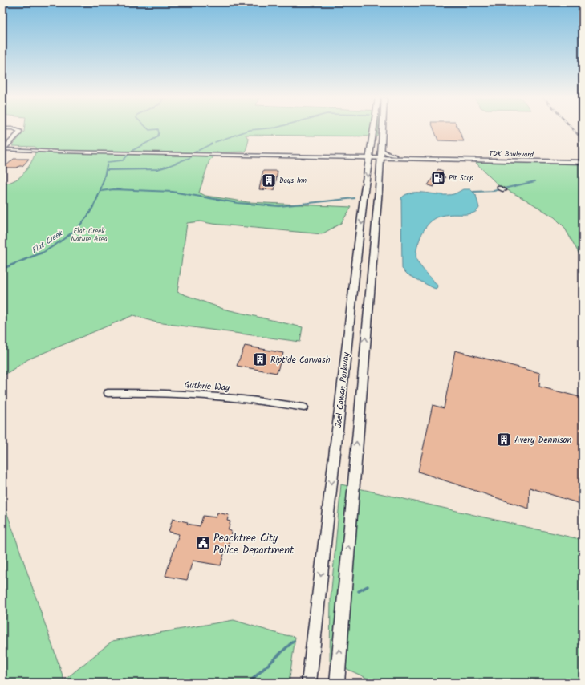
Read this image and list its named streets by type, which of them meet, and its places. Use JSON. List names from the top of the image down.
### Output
{
  "streets": {
    "main road": ["Joel Cowan Parkway"],
    "street": ["TDK Boulevard", "Guthrie Way"]
  },
  "crossings": [
    ["TDK Boulevard", "Joel Cowan Parkway"]
  ],
  "water": ["Flat Creek"],
  "parks": ["Flat Creek Nature Area"],
  "places": {
    "fuel station": ["Pit Stop"],
    "building": ["Days Inn", "Riptide Carwash", "Avery Dennison"],
    "public building": ["Peachtree City Police Department"]
  }
}
